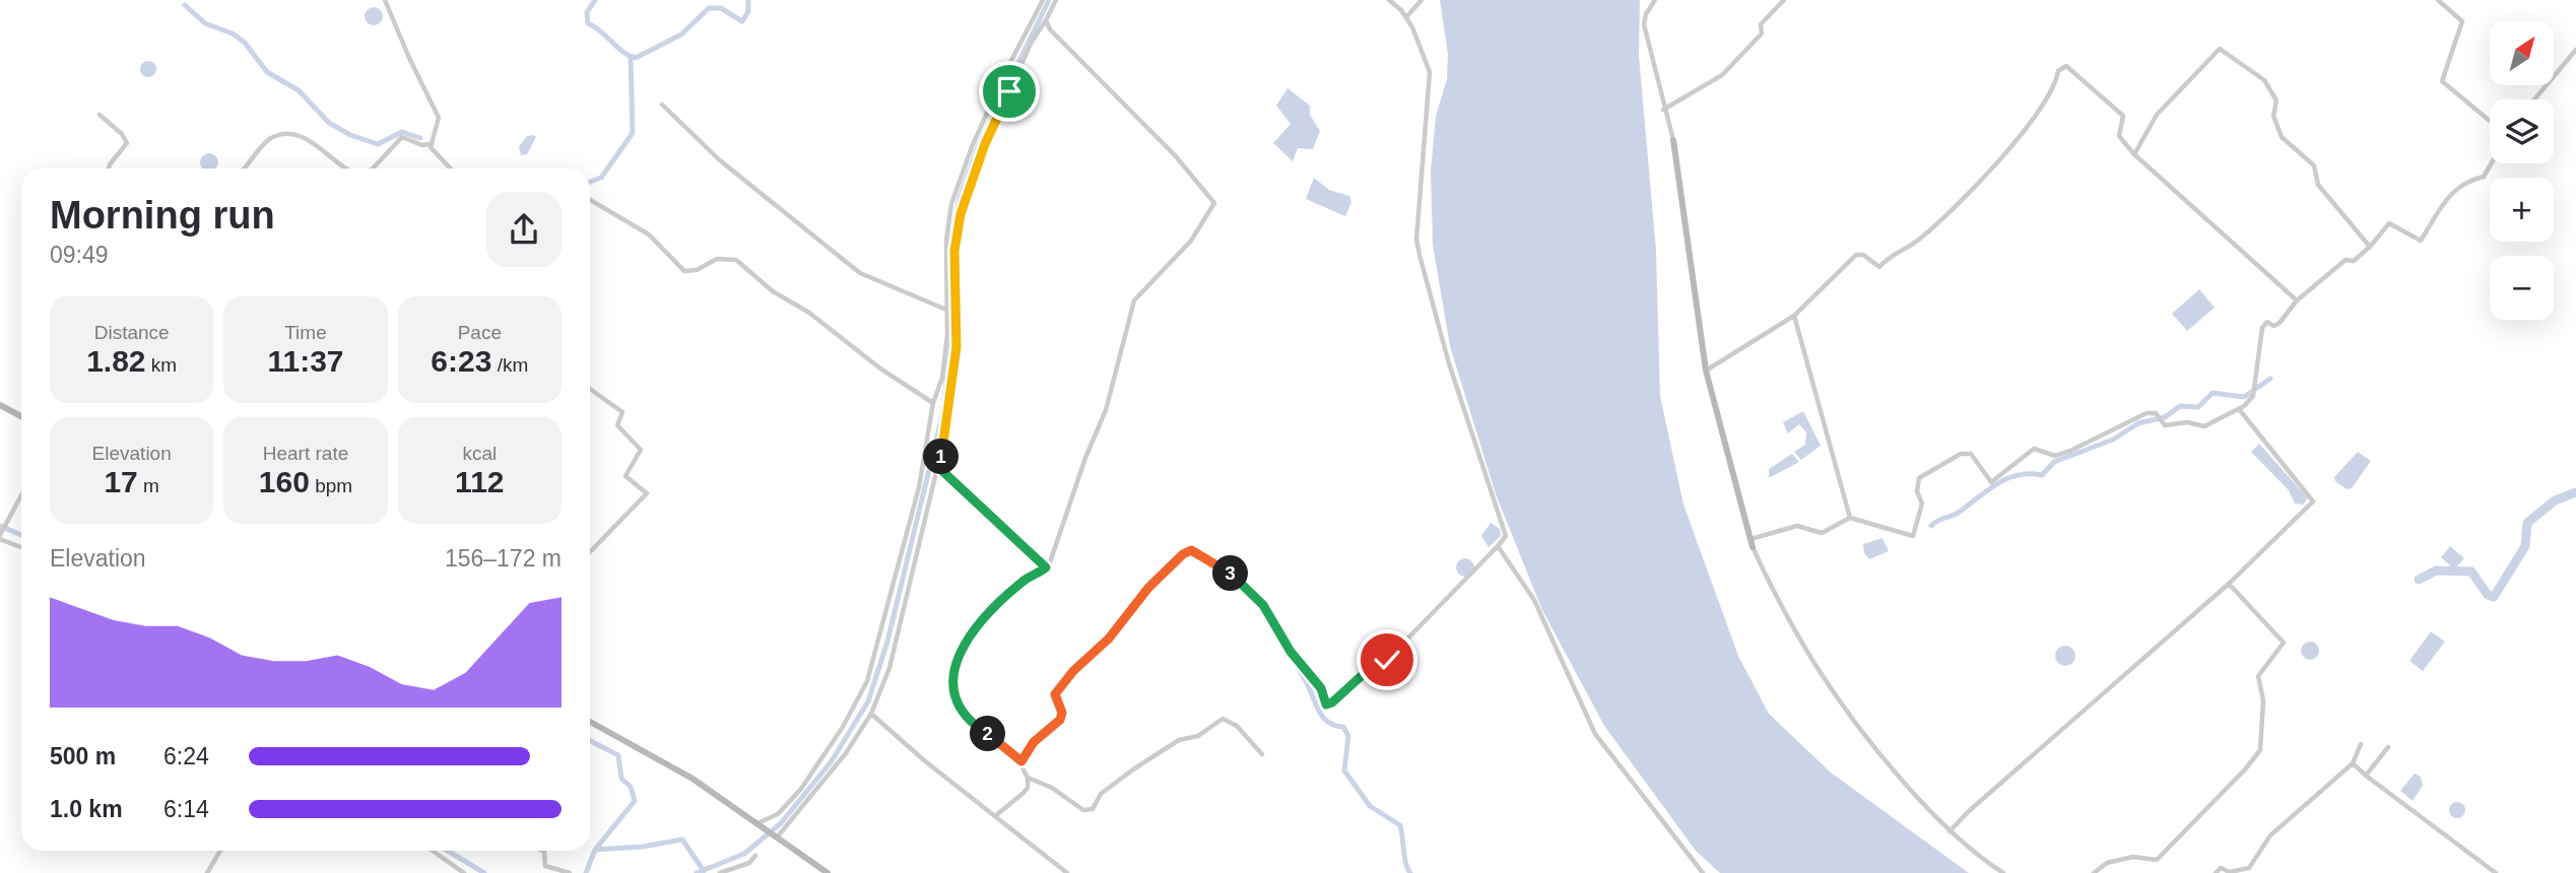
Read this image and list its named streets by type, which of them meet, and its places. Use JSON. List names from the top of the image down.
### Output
{
  "north": "top right",
  "page": {
    "map_buttons": ["+", "−"],
    "heading": ["Morning run", "09:49"],
    "stats": [
      ["Distance", "1.82 km"],
      ["Time", "11:37"],
      ["Pace", "6:23 /km"],
      ["Elevation", "17 m"],
      ["Heart rate", "160 bpm"],
      ["kcal", "112"]
    ],
    "pins": ["1", "3", "2"],
    "chart": ["Elevation", "156–172 m"],
    "list": [
      {
        "name": "500 m",
        "note": "6:24"
      },
      {
        "name": "1.0 km",
        "note": "6:14"
      }
    ]
  }
}
